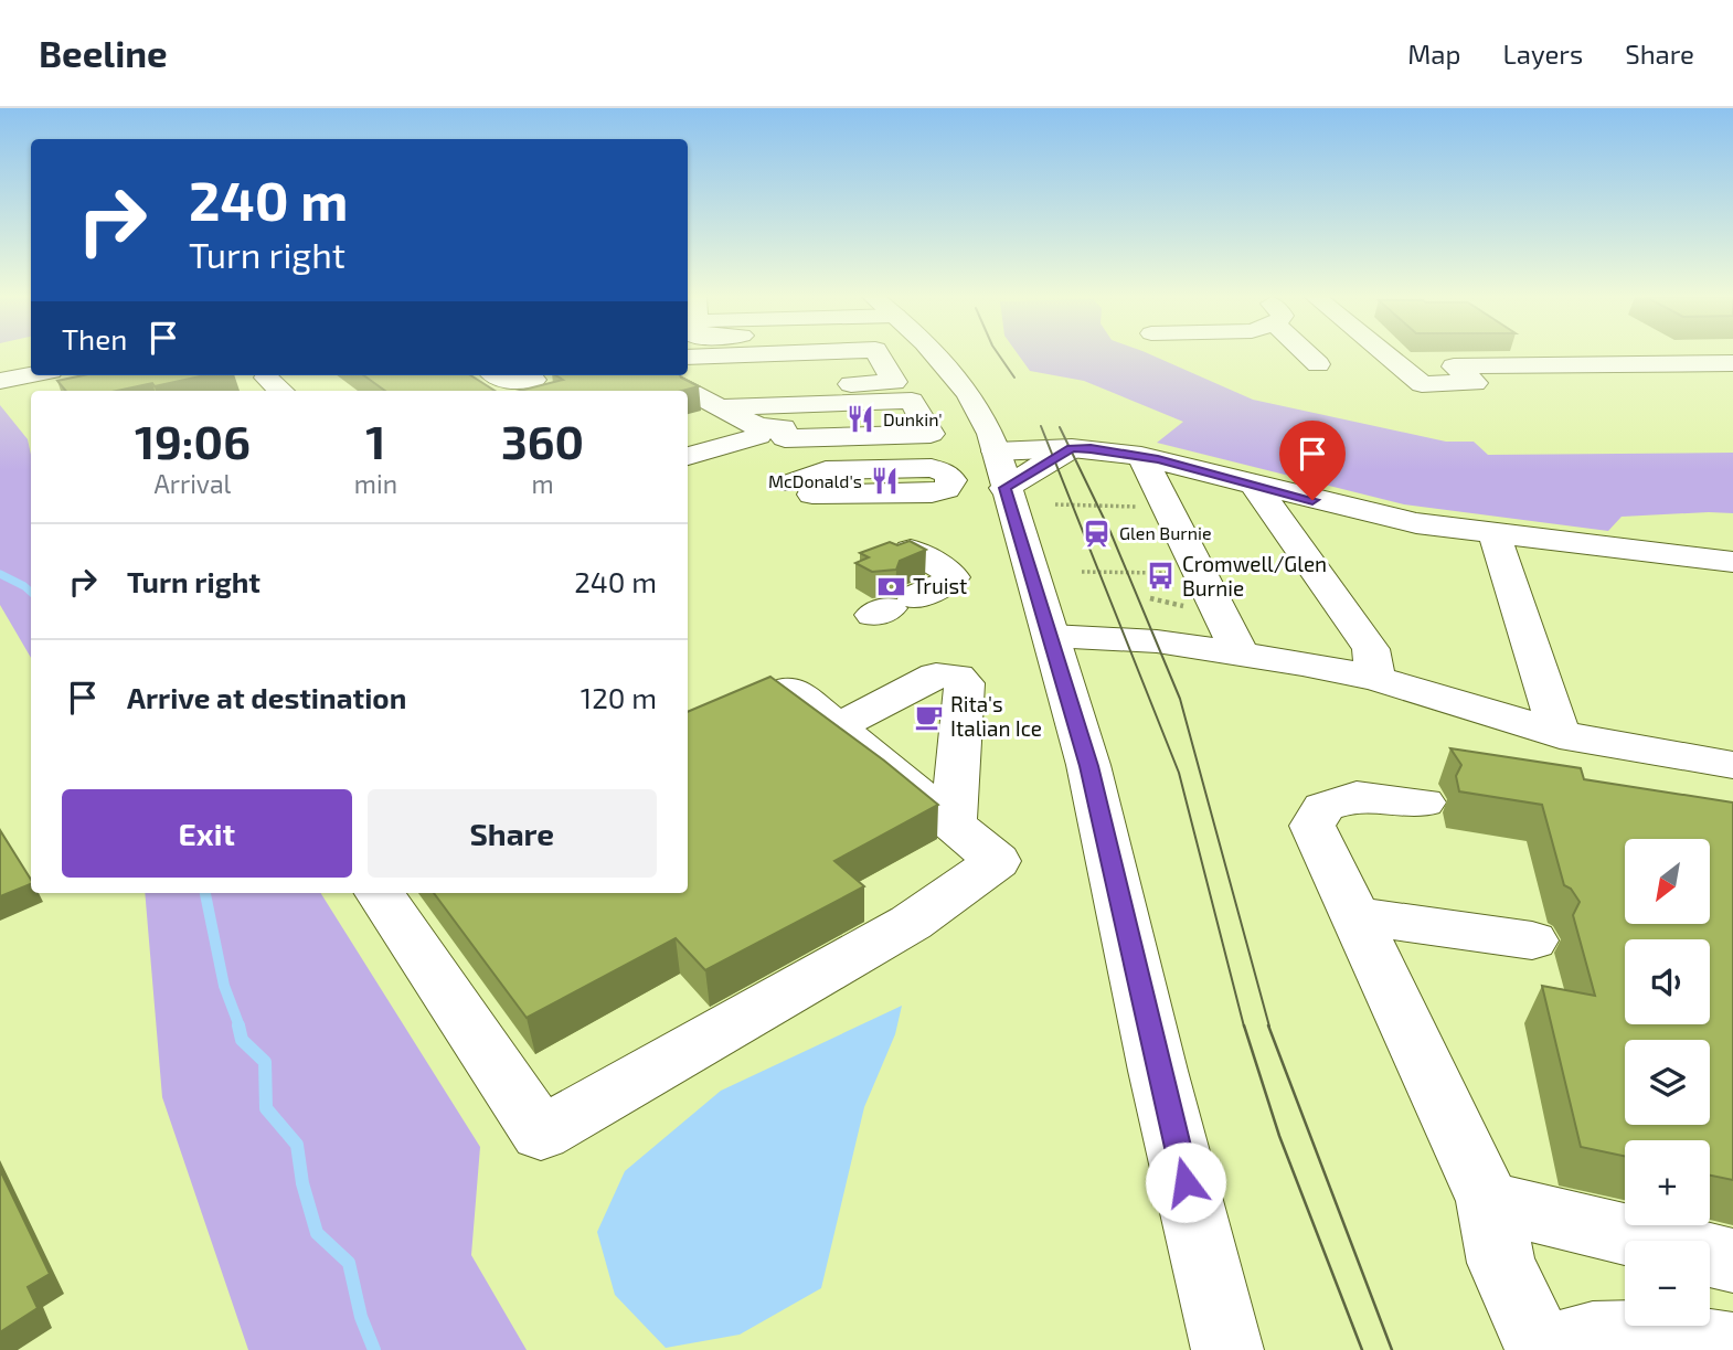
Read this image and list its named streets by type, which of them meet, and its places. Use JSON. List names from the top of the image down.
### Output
{
  "places": {
    "restaurant": ["Dunkin'", "McDonald's"],
    "station": ["Glen Burnie"],
    "bus stop": ["Cromwell/Glen Burnie"],
    "bank": ["Truist"],
    "cafe": ["Rita's Italian Ice"]
  },
  "north": "bottom left",
  "page": {
    "header": "Beeline",
    "nav": ["Map", "Layers", "Share"],
    "turn": ["240 m", "Turn right"],
    "then": "Then",
    "eta": [
      "19:06",
      "Arrival",
      "1",
      "min",
      "360",
      "m"
    ],
    "list": [
      {
        "name": "Turn right",
        "value": "240 m"
      },
      {
        "name": "Arrive at destination",
        "value": "120 m"
      }
    ],
    "buttons": ["Exit", "Share"],
    "map_buttons": ["+", "−"]
  }
}
